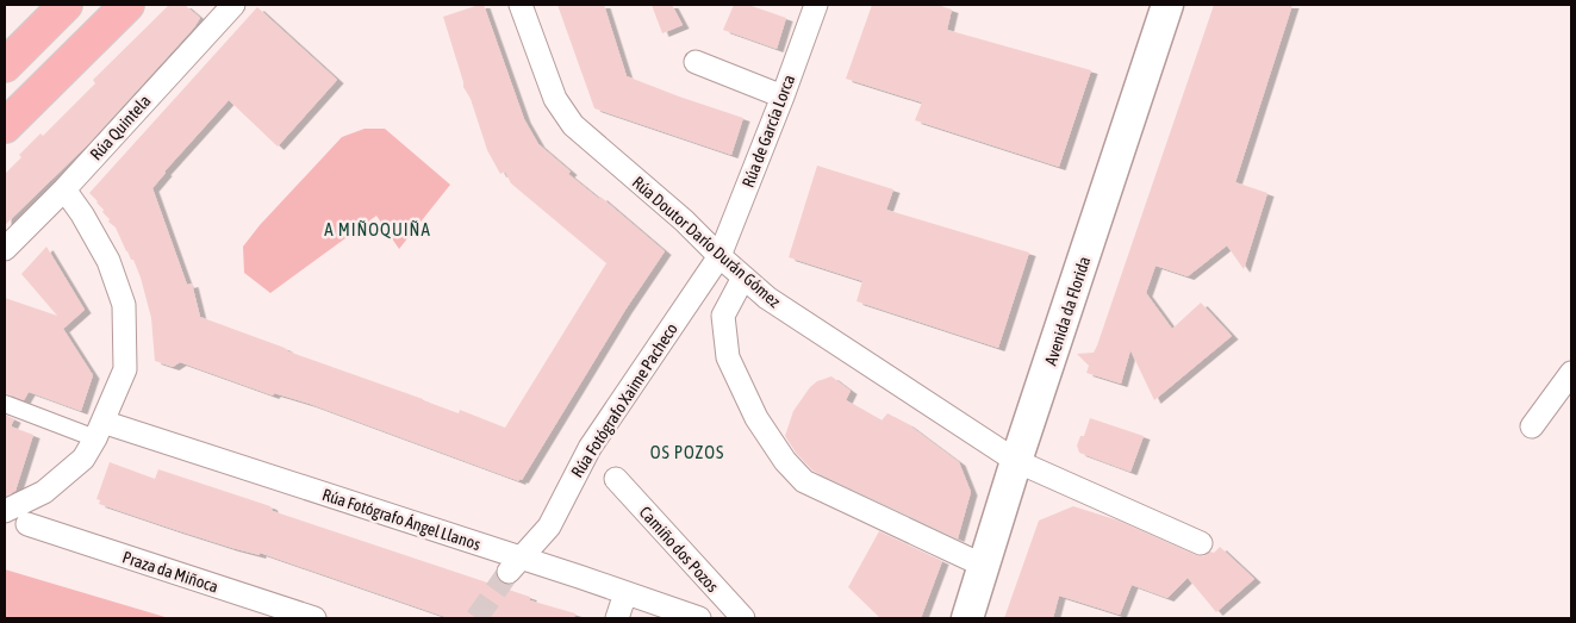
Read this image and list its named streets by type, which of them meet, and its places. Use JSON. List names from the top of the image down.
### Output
{
  "streets": {
    "main road": ["Avenida da Florida"],
    "street": [
      "Rúa Quintela",
      "Rúa de García Lorca",
      "Rúa Doutor Darío Durán Gómez",
      "Rúa Fotógrafo Xaime Pacheco",
      "Rúa Fotógrafo Ángel Llanos",
      "Camiño dos Pozos",
      "Praza da Miñoca"
    ]
  },
  "crossings": [
    ["Rúa de García Lorca", "Rúa Doutor Darío Durán Gómez"],
    ["Rúa de García Lorca", "Rúa Fotógrafo Xaime Pacheco"],
    ["Rúa Doutor Darío Durán Gómez", "Avenida da Florida"],
    ["Rúa Doutor Darío Durán Gómez", "Rúa Fotógrafo Xaime Pacheco"],
    ["Rúa Fotógrafo Xaime Pacheco", "Rúa Fotógrafo Ángel Llanos"]
  ],
  "districts": ["A MIÑOQUIÑA", "OS POZOS"]
}
